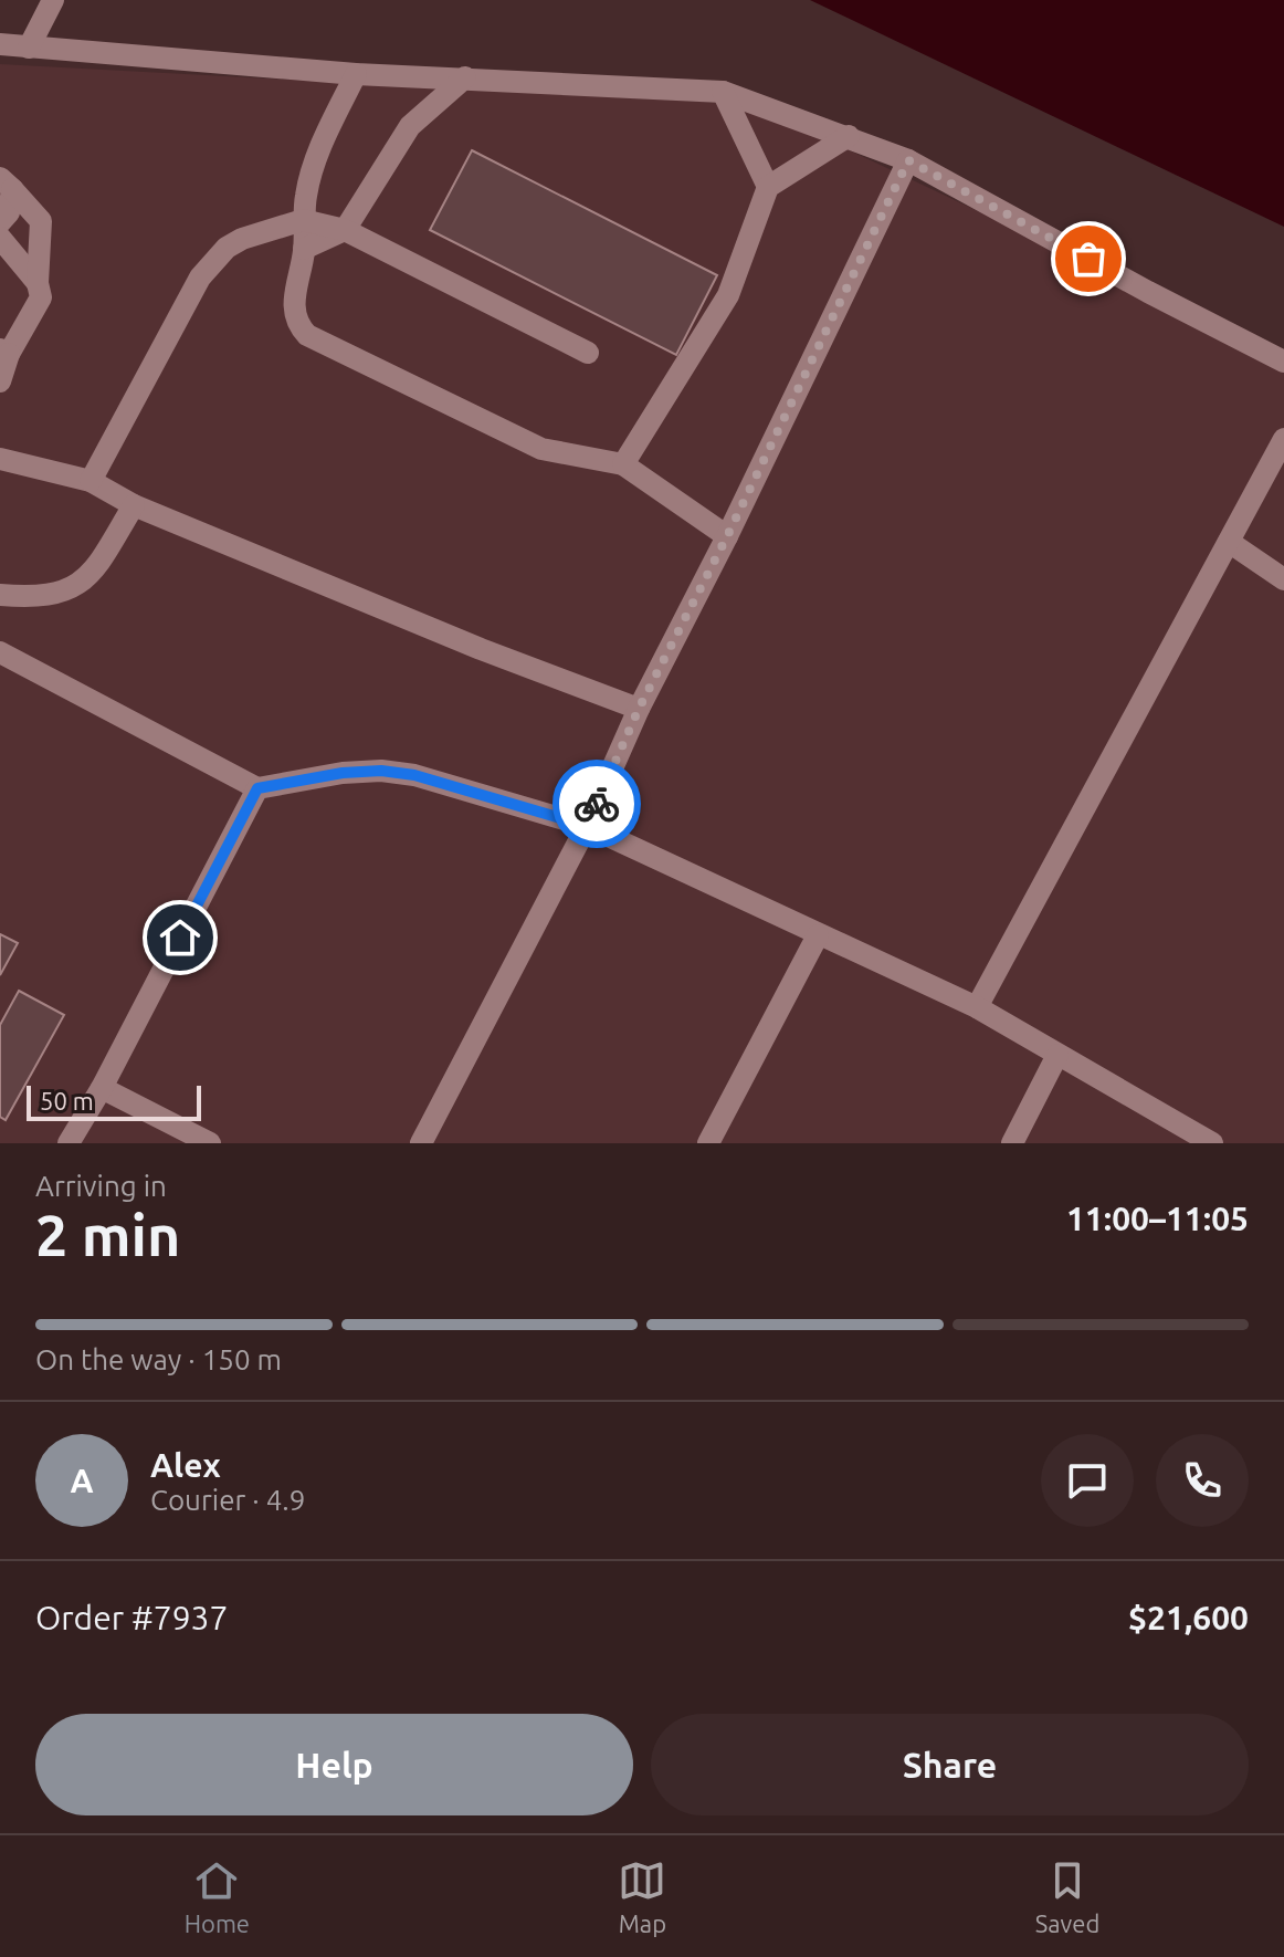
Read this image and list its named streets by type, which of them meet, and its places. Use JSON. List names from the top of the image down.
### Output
{
  "scale_bar": "50 m",
  "page": {
    "scale": "50 m",
    "heading": ["2 min", "Arriving in", "11:00–11:05"],
    "panel": [
      "Alex",
      "Courier · 4.9",
      "Order #7937",
      "$21,600"
    ],
    "bar": "On the way · 150 m",
    "round": "A",
    "buttons": ["Help", "Share"],
    "tabs": ["Home", "Map", "Saved"]
  }
}
